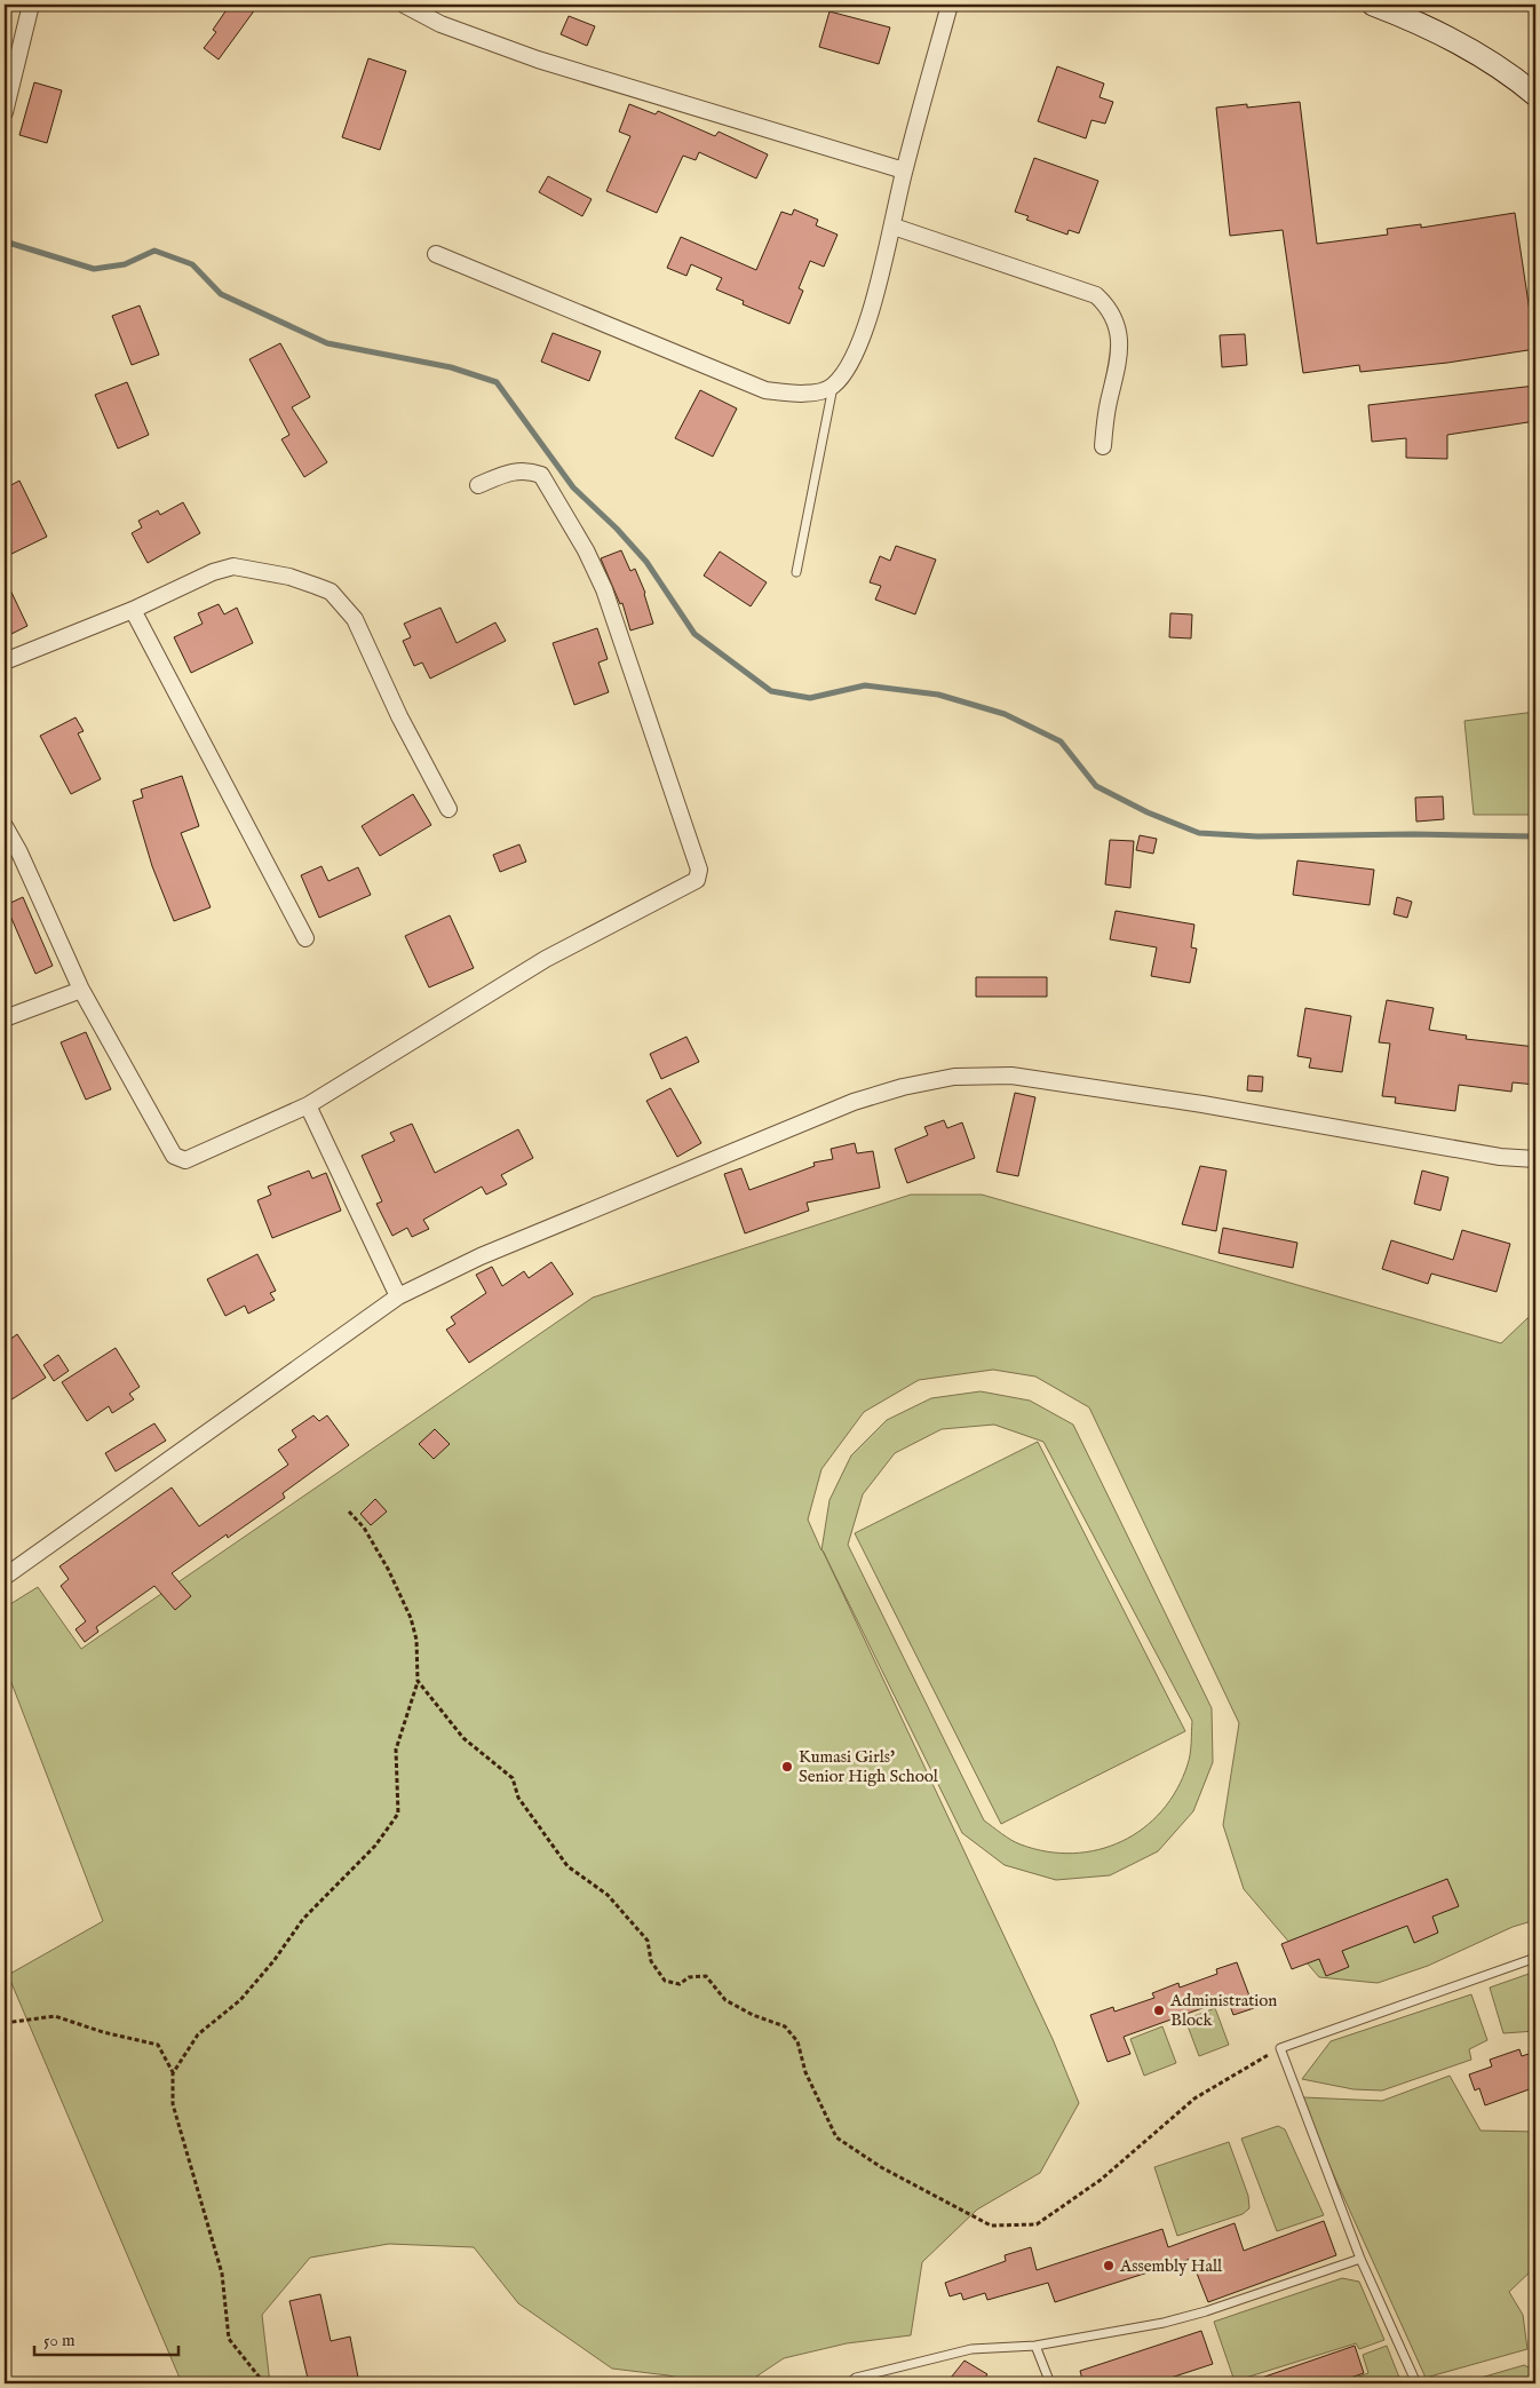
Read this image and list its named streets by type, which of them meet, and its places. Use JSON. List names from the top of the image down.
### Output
{
  "places": ["Kumasi Girls' Senior High School", "Administration Block", "Assembly Hall"],
  "scale_bar": "50 m"
}
